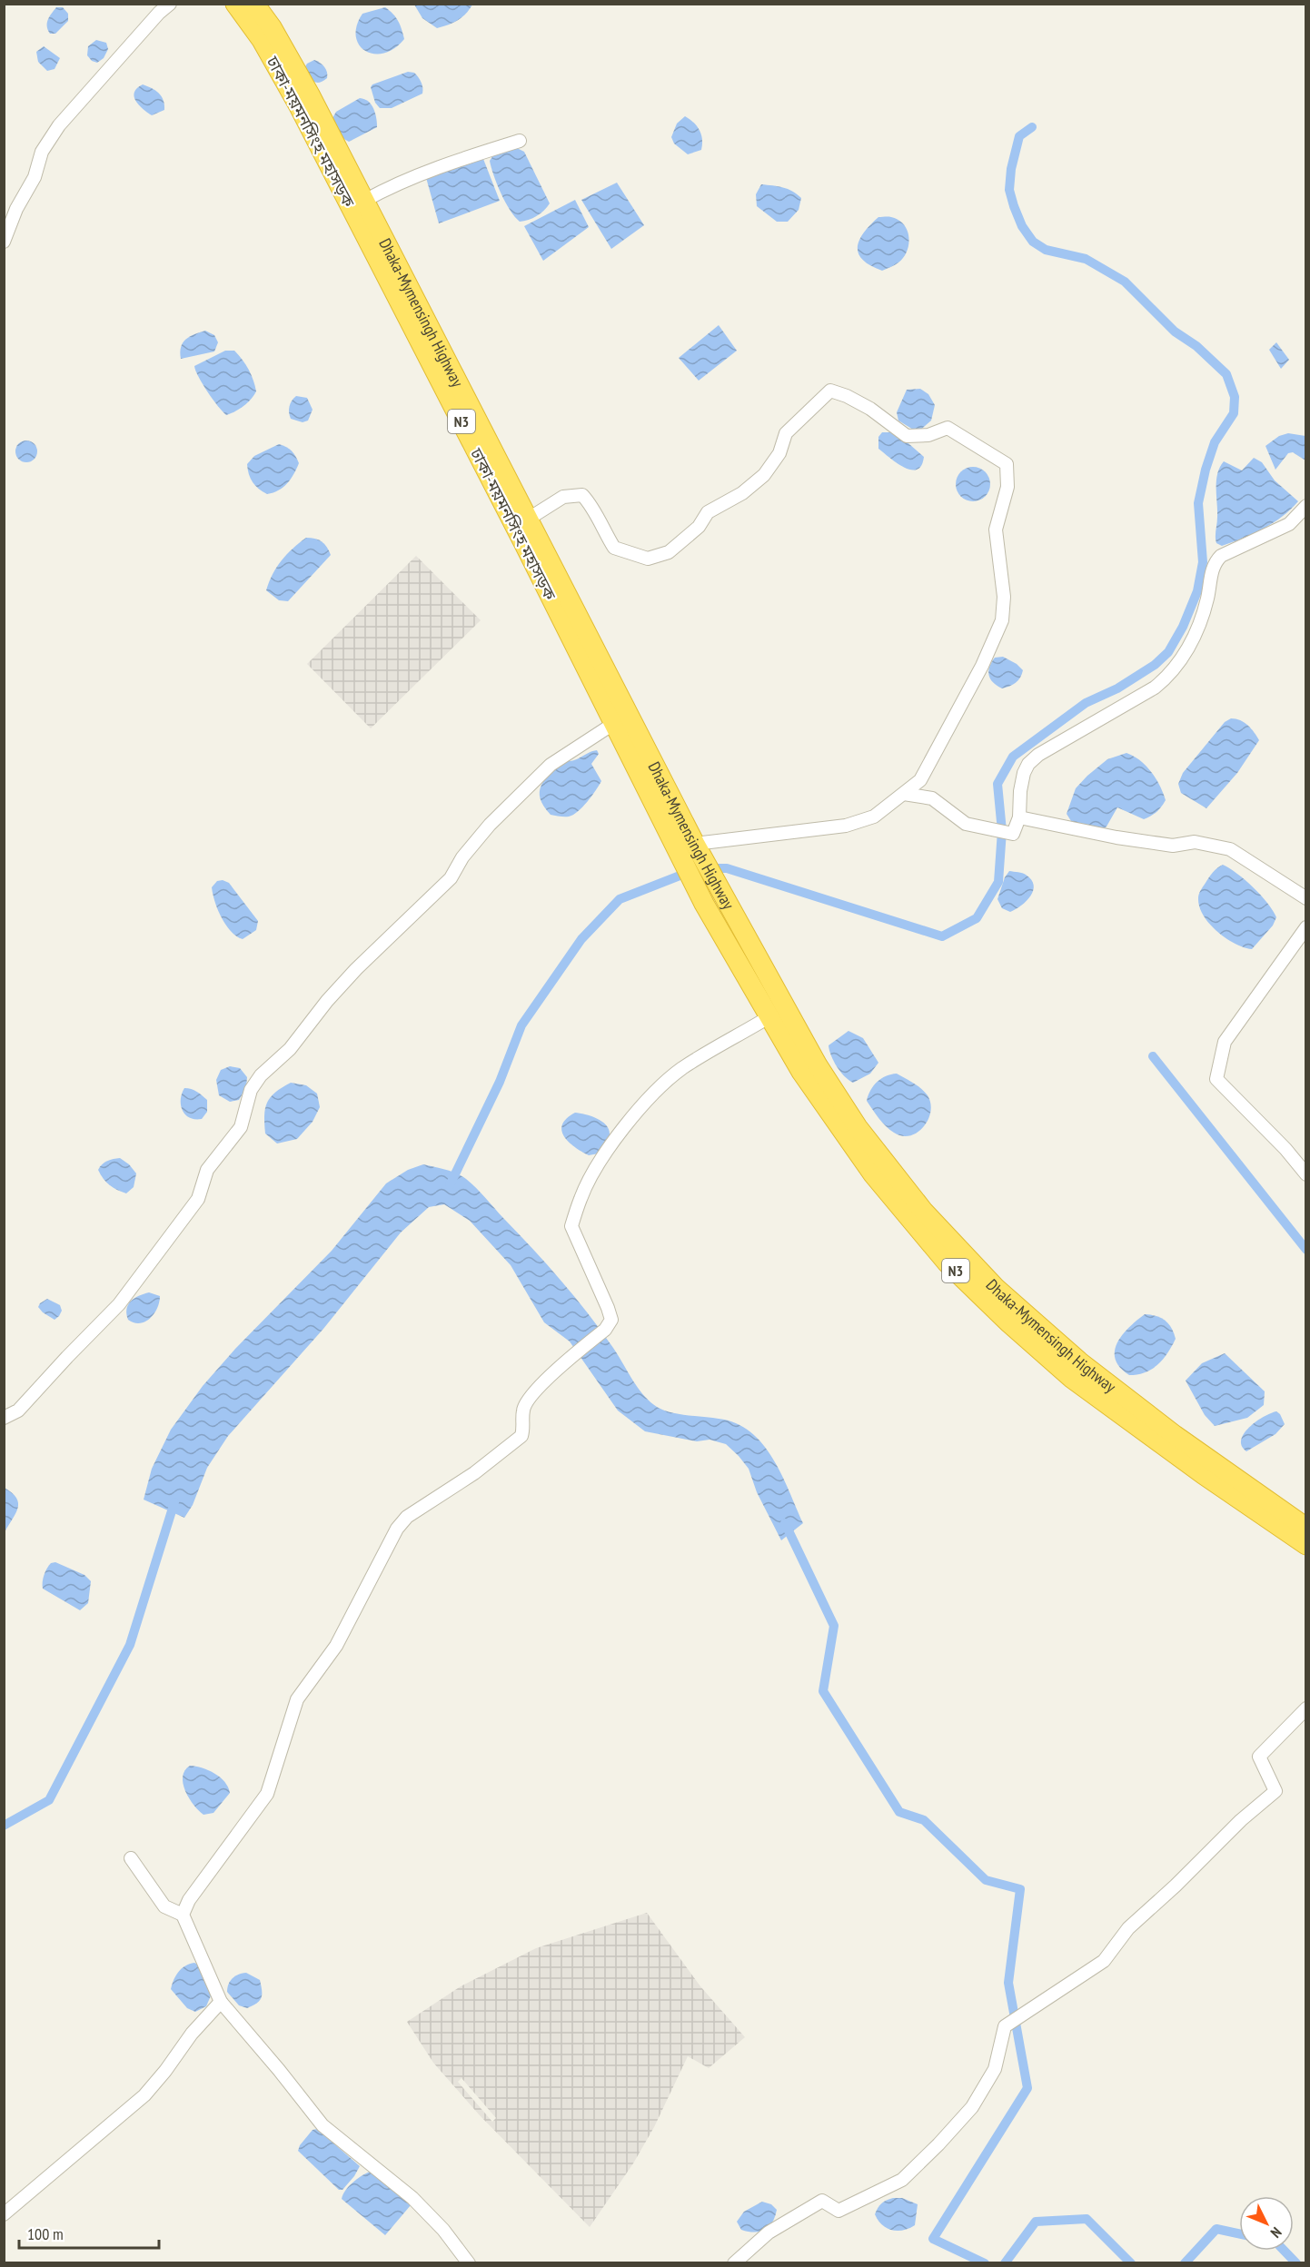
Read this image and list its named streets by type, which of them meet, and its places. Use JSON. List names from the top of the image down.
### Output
{
  "streets": {
    "highway": ["ঢাকা-ময়মনসিংহ মহাসড়ক", "Dhaka-Mymensingh Highway", "N3"]
  },
  "crossings": [
    ["ঢাকা-ময়মনসিংহ মহাসড়ক", "Dhaka-Mymensingh Highway"]
  ],
  "scale_bar": "100 m",
  "north": "bottom right"
}
